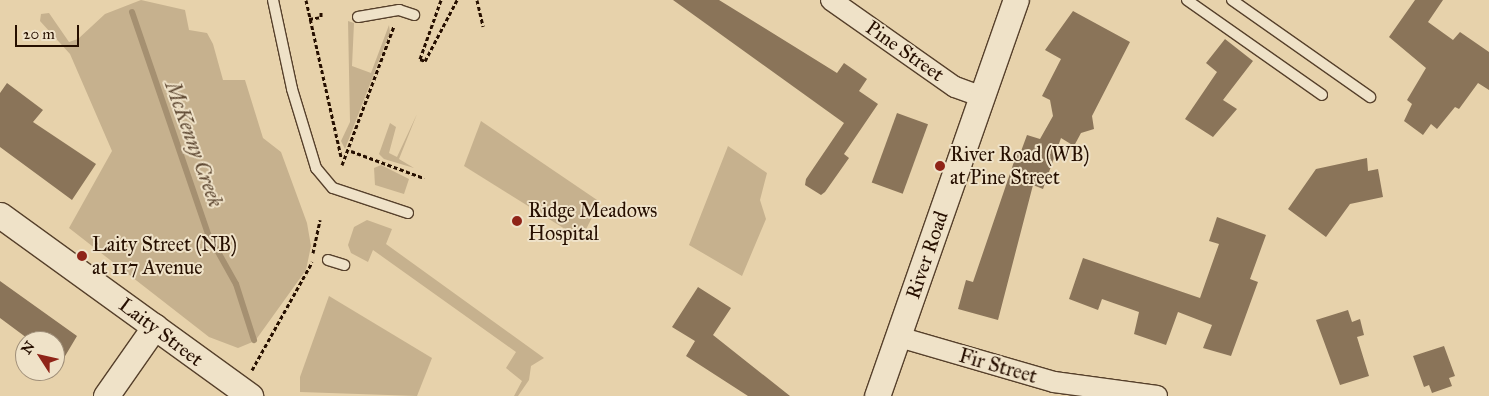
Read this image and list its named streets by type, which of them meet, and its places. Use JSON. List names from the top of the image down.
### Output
{
  "streets": {
    "street": [
      "Pine Street",
      "River Road",
      "Laity Street",
      "Fir Street"
    ]
  },
  "crossings": [
    ["Pine Street", "River Road"],
    ["River Road", "Fir Street"]
  ],
  "water": ["McKenny Creek"],
  "places": ["River Road (WB) at Pine Street", "Ridge Meadows Hospital", "Laity Street (NB) at 117 Avenue"],
  "scale_bar": "20 m",
  "north": "top left"
}
